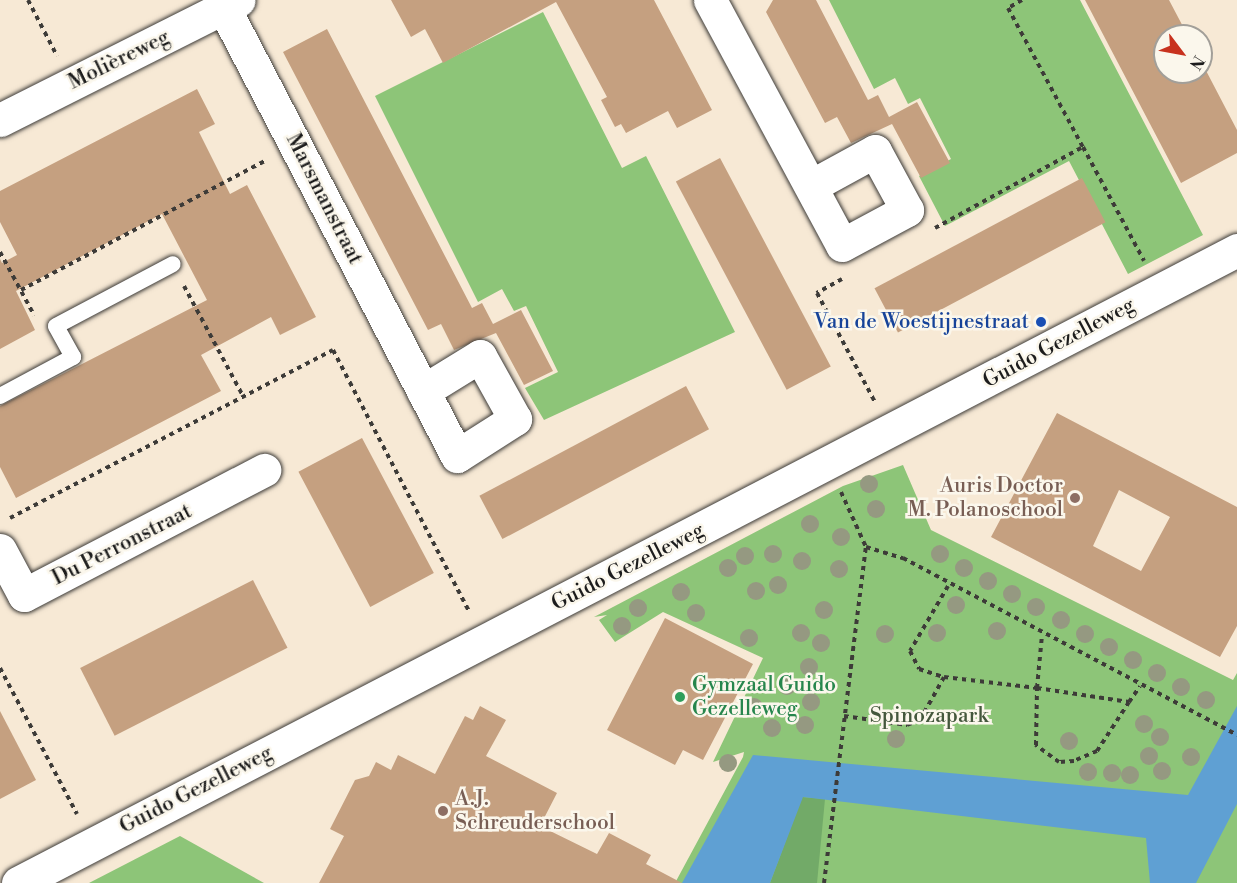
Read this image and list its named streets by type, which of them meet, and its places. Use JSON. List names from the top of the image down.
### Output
{
  "streets": {
    "street": [
      "Molièreweg",
      "Marsmanstraat",
      "Guido Gezelleweg",
      "Du Perronstraat"
    ]
  },
  "crossings": [
    ["Molièreweg", "Marsmanstraat"]
  ],
  "parks": ["Spinozapark"],
  "places": [
    "Van de Woestijnestraat",
    "Auris Doctor M. Polanoschool",
    "Gymzaal Guido Gezelleweg",
    "A.J. Schreuderschool"
  ],
  "north": "bottom right"
}
